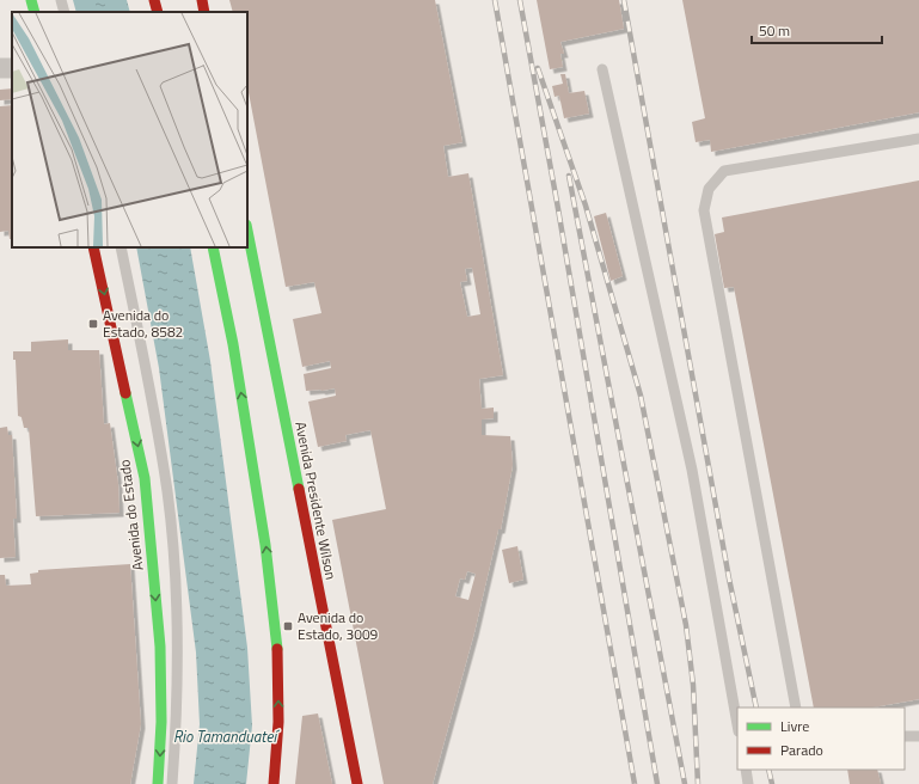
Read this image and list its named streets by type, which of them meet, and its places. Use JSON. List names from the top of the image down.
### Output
{
  "streets": {
    "main road": ["Avenida Presidente Wilson", "Avenida do Estado"]
  },
  "one_way": ["Avenida do Estado"],
  "water": ["Rio Tamanduateí"],
  "places": {
    "transit": ["Avenida do Estado, 8582", "Avenida do Estado, 3009"]
  },
  "legend": ["Livre", "Parado"],
  "scale_bar": "50 m"
}
